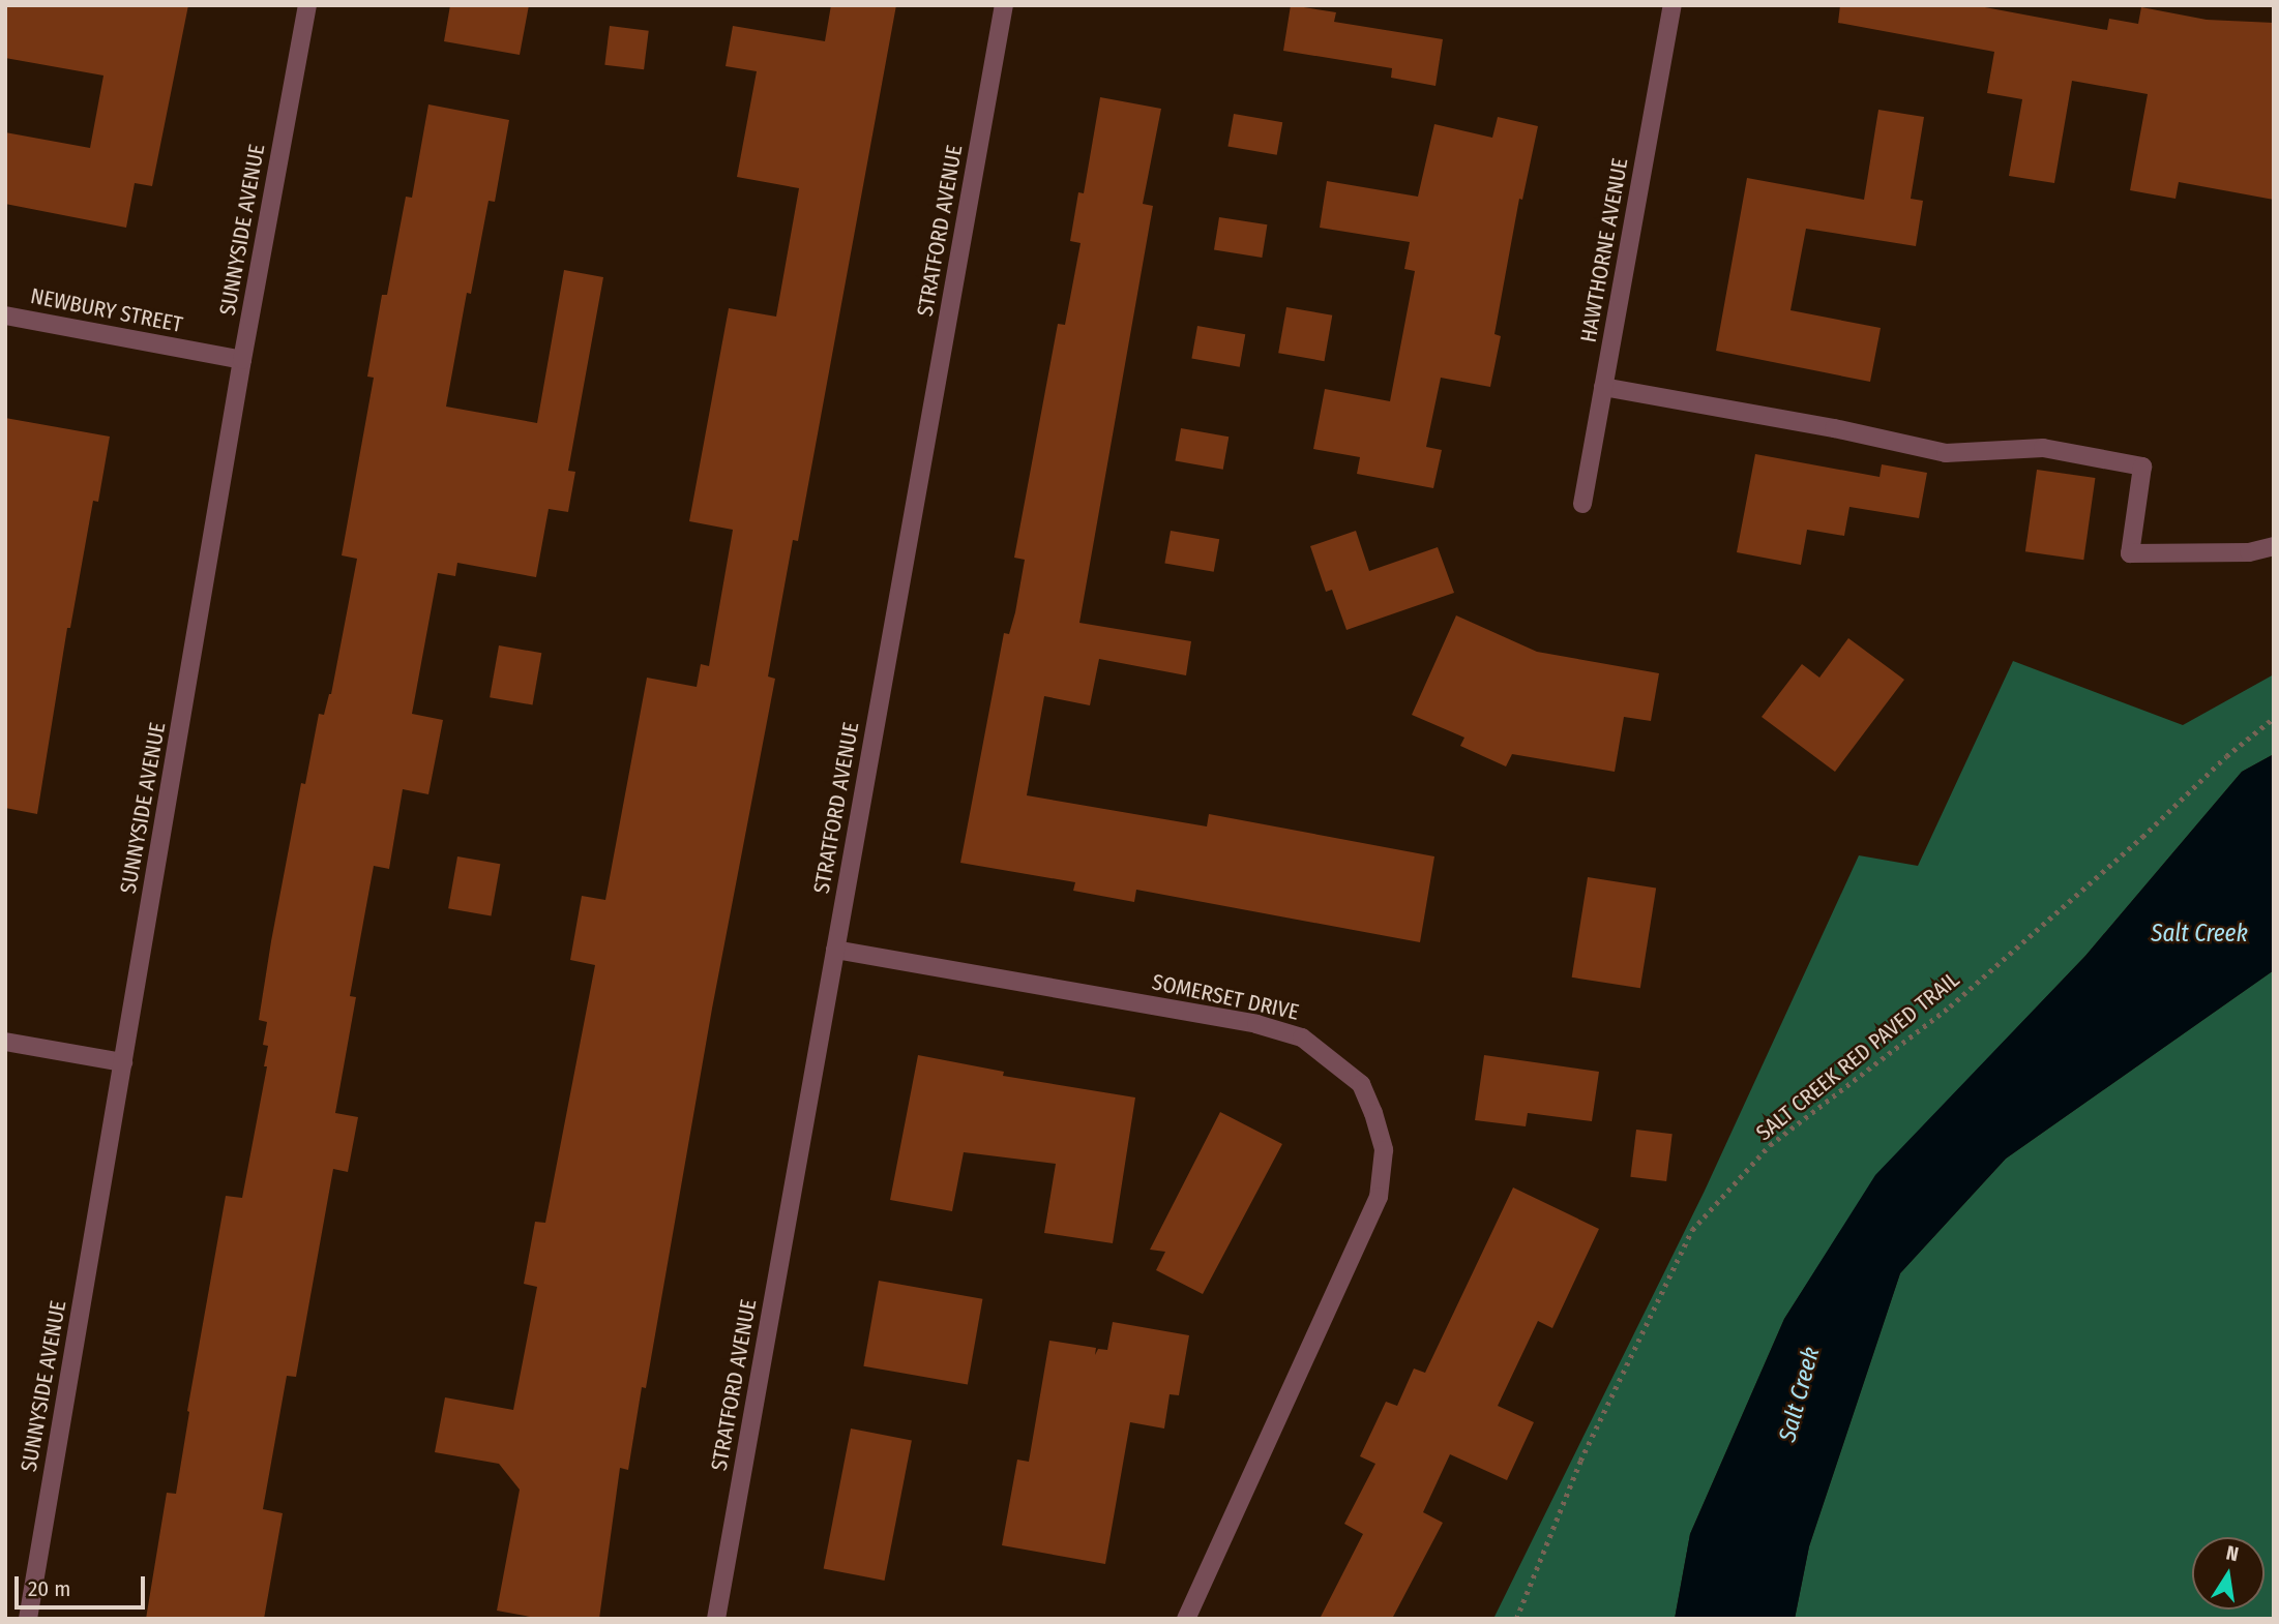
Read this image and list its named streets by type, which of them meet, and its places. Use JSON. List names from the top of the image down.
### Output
{
  "streets": {
    "street": [
      "SUNNYSIDE AVENUE",
      "STRATFORD AVENUE",
      "HAWTHORNE AVENUE",
      "NEWBURY STREET",
      "SOMERSET DRIVE"
    ],
    "path": ["SALT CREEK RED PAVED TRAIL"]
  },
  "crossings": [
    ["SUNNYSIDE AVENUE", "NEWBURY STREET"],
    ["STRATFORD AVENUE", "SOMERSET DRIVE"]
  ],
  "water": ["Salt Creek"],
  "scale_bar": "20 m",
  "north": "top"
}
